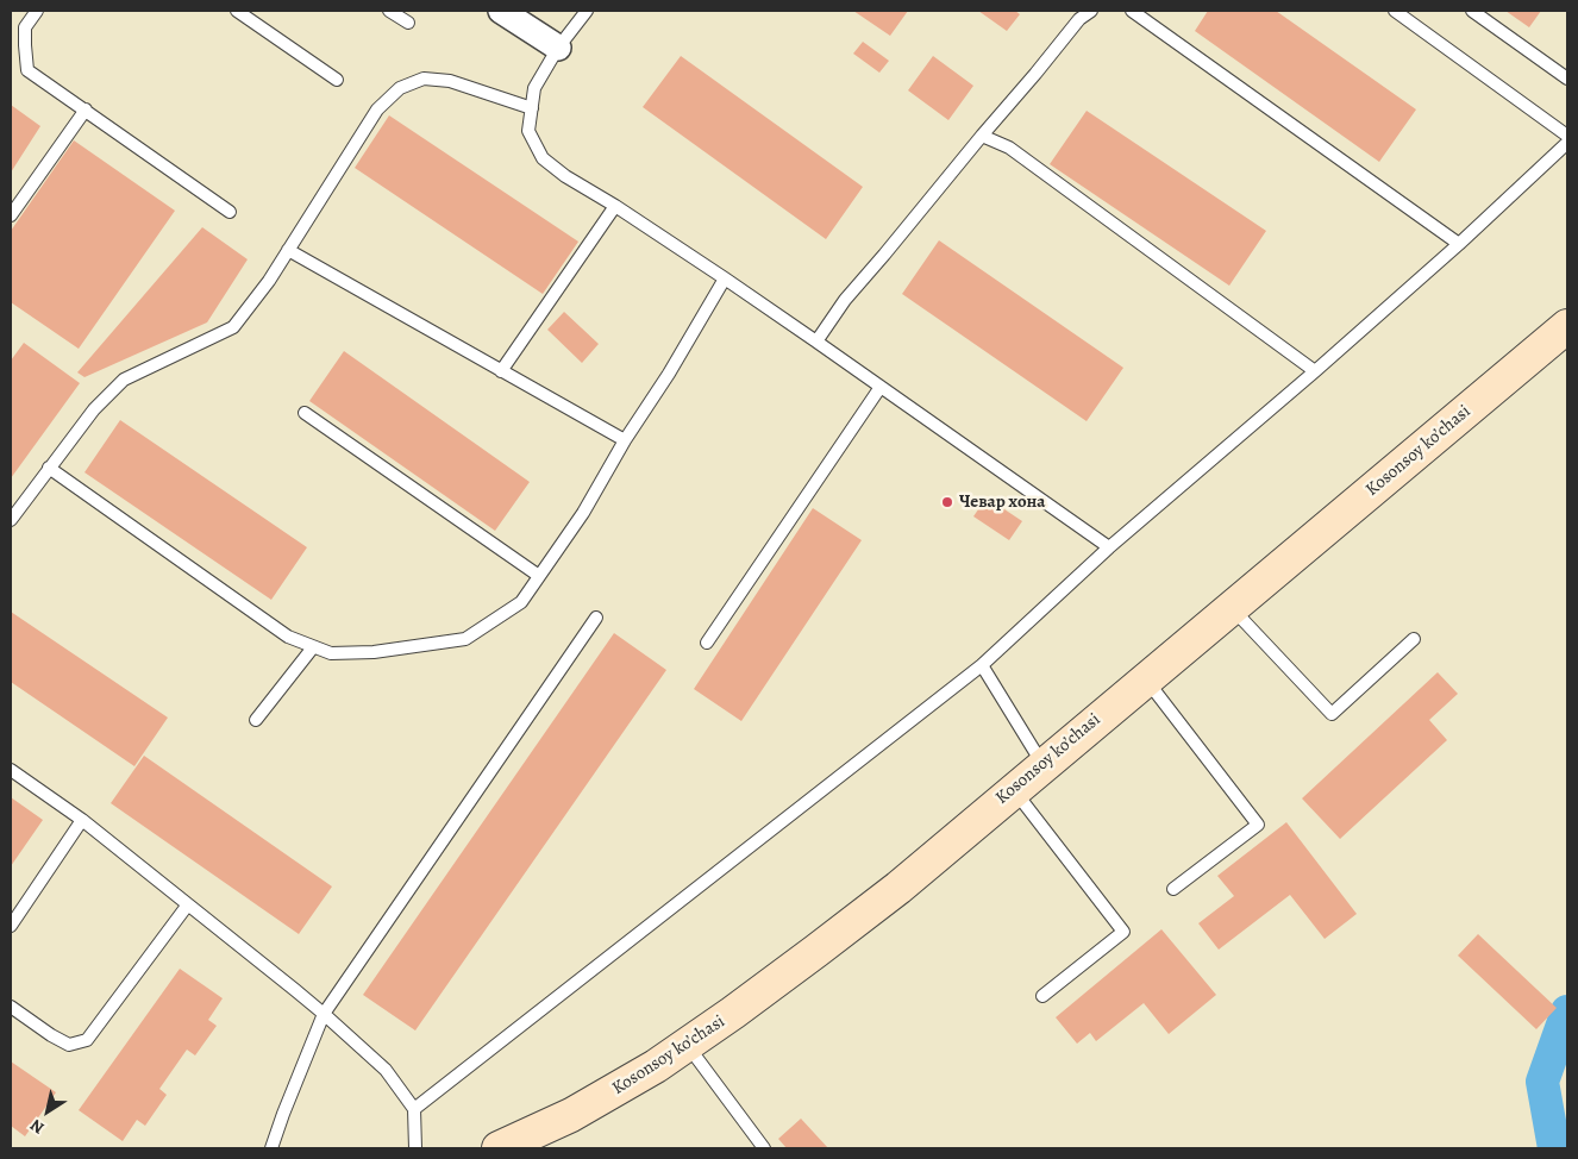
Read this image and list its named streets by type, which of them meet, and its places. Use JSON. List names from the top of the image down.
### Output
{
  "streets": {
    "main road": ["Kosonsoy ko’chasi"]
  },
  "places": ["Чевар хона"],
  "north": "bottom left"
}
